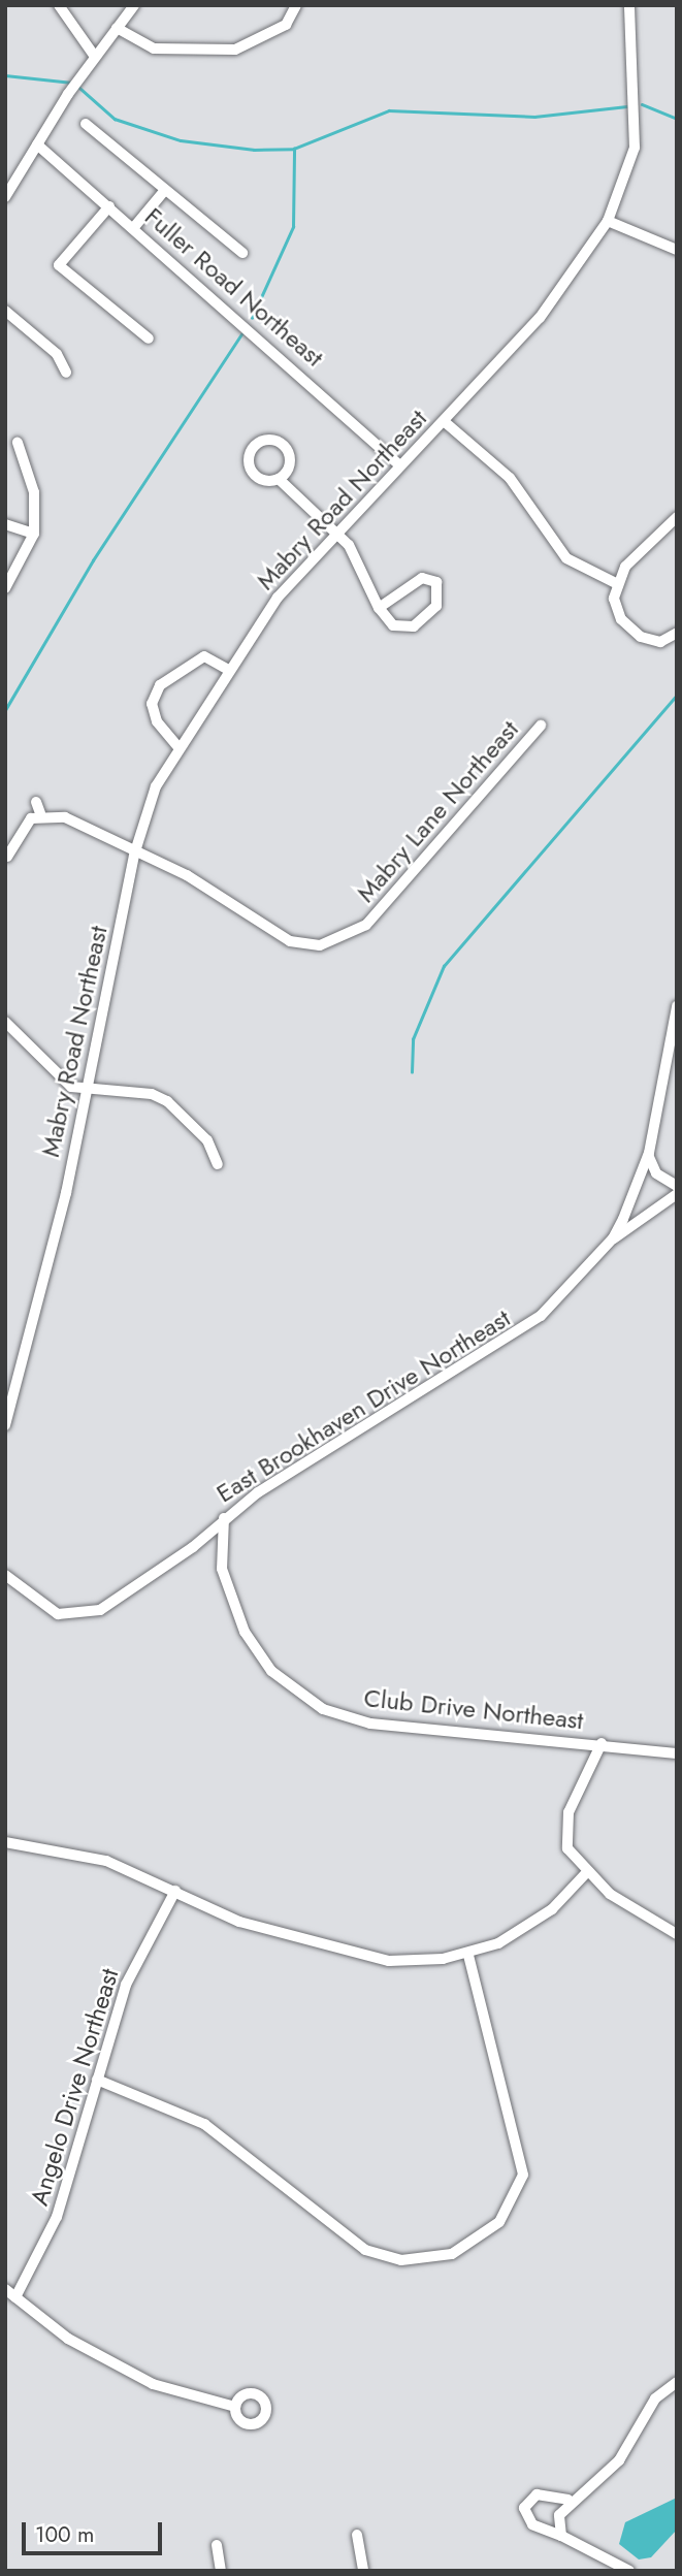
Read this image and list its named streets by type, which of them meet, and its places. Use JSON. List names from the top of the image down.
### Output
{
  "streets": {
    "street": [
      "Fuller Road Northeast",
      "Mabry Road Northeast",
      "Mabry Lane Northeast",
      "East Brookhaven Drive Northeast",
      "Club Drive Northeast",
      "Angelo Drive Northeast"
    ]
  },
  "crossings": [
    ["Fuller Road Northeast", "Mabry Road Northeast"],
    ["Mabry Road Northeast", "Mabry Lane Northeast"],
    ["East Brookhaven Drive Northeast", "Club Drive Northeast"]
  ],
  "scale_bar": "100 m"
}
